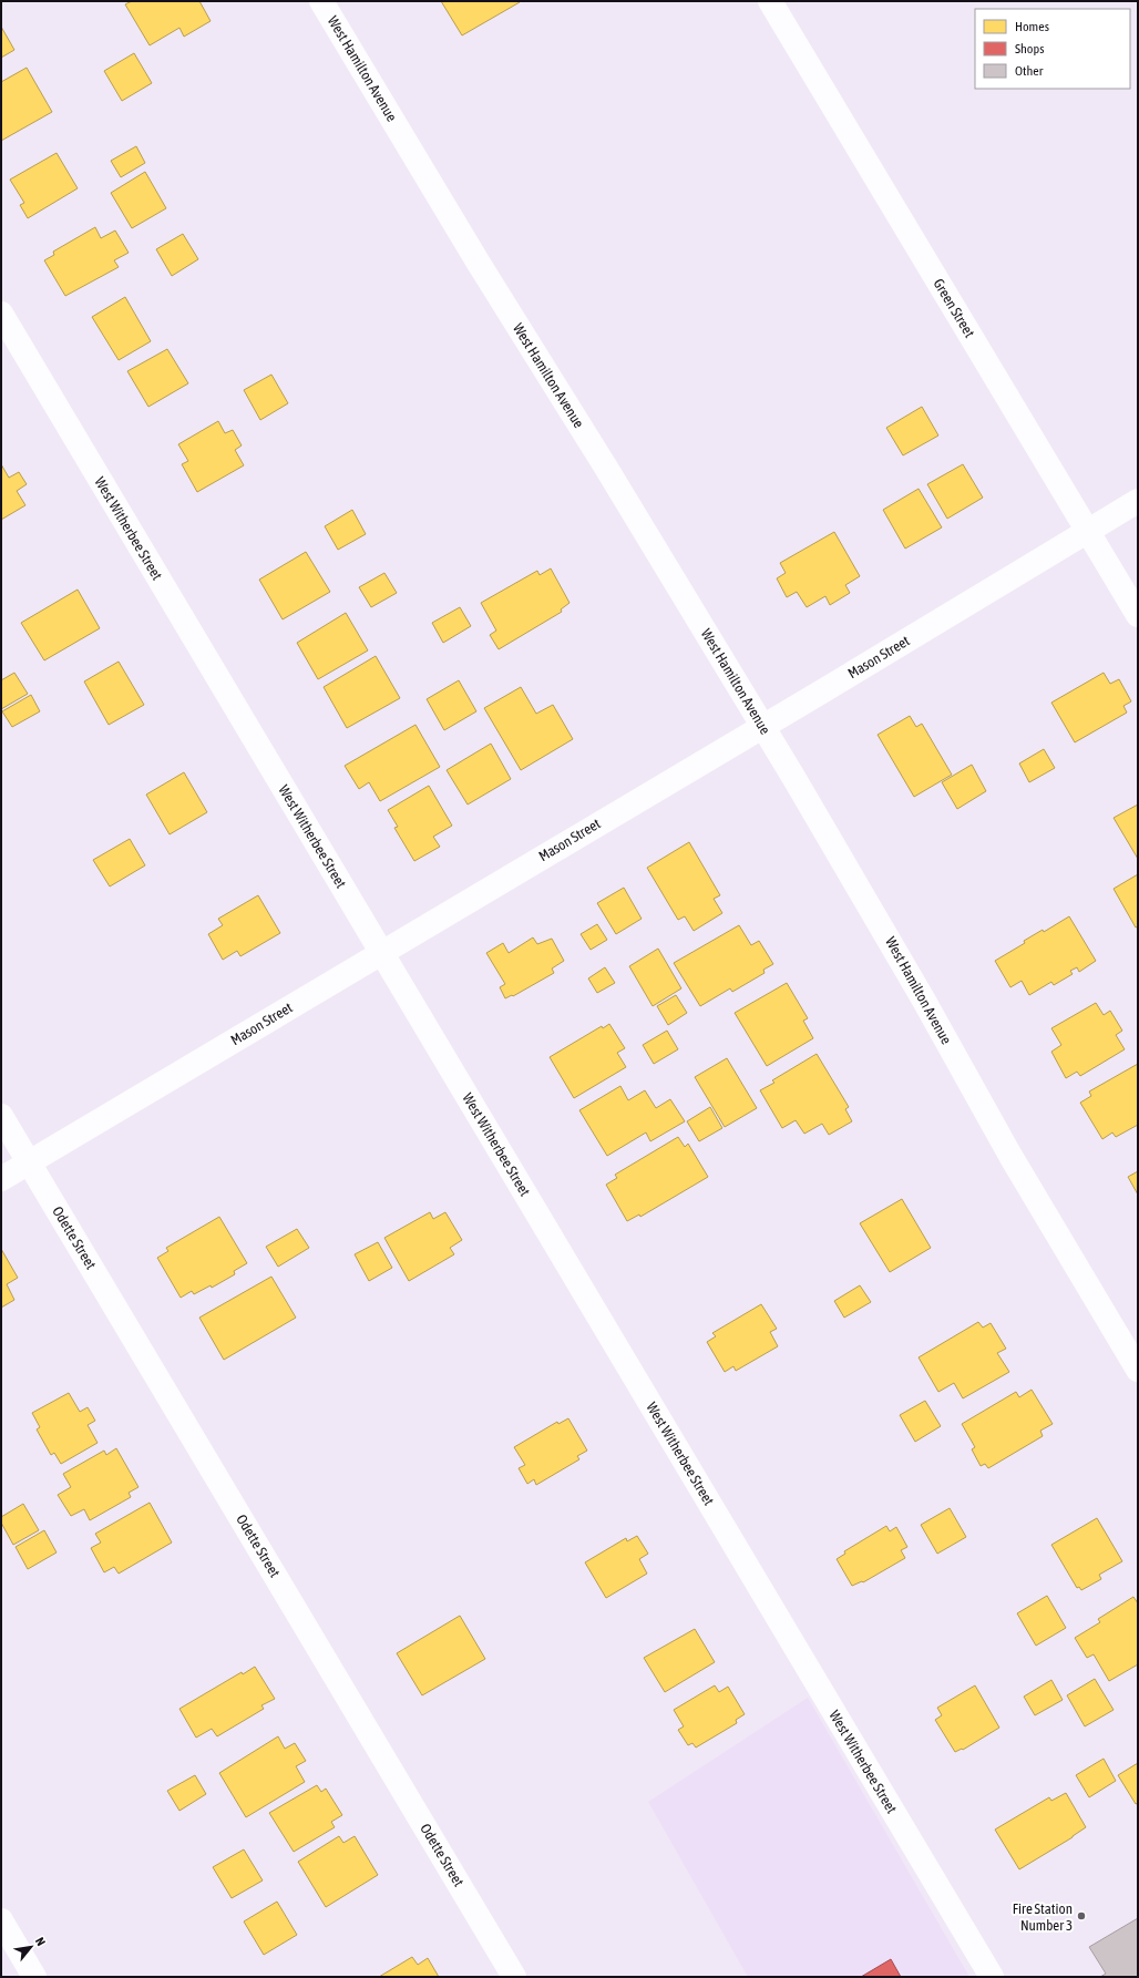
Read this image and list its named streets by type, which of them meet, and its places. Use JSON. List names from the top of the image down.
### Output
{
  "streets": {
    "street": [
      "West Hamilton Avenue",
      "Green Street",
      "West Witherbee Street",
      "Mason Street",
      "Odette Street"
    ]
  },
  "crossings": [
    ["West Hamilton Avenue", "Mason Street"],
    ["Green Street", "Mason Street"],
    ["West Witherbee Street", "Mason Street"],
    ["Mason Street", "Odette Street"]
  ],
  "places": ["Fire Station Number 3"],
  "legend": ["Homes", "Shops", "Other"],
  "north": "top right"
}
